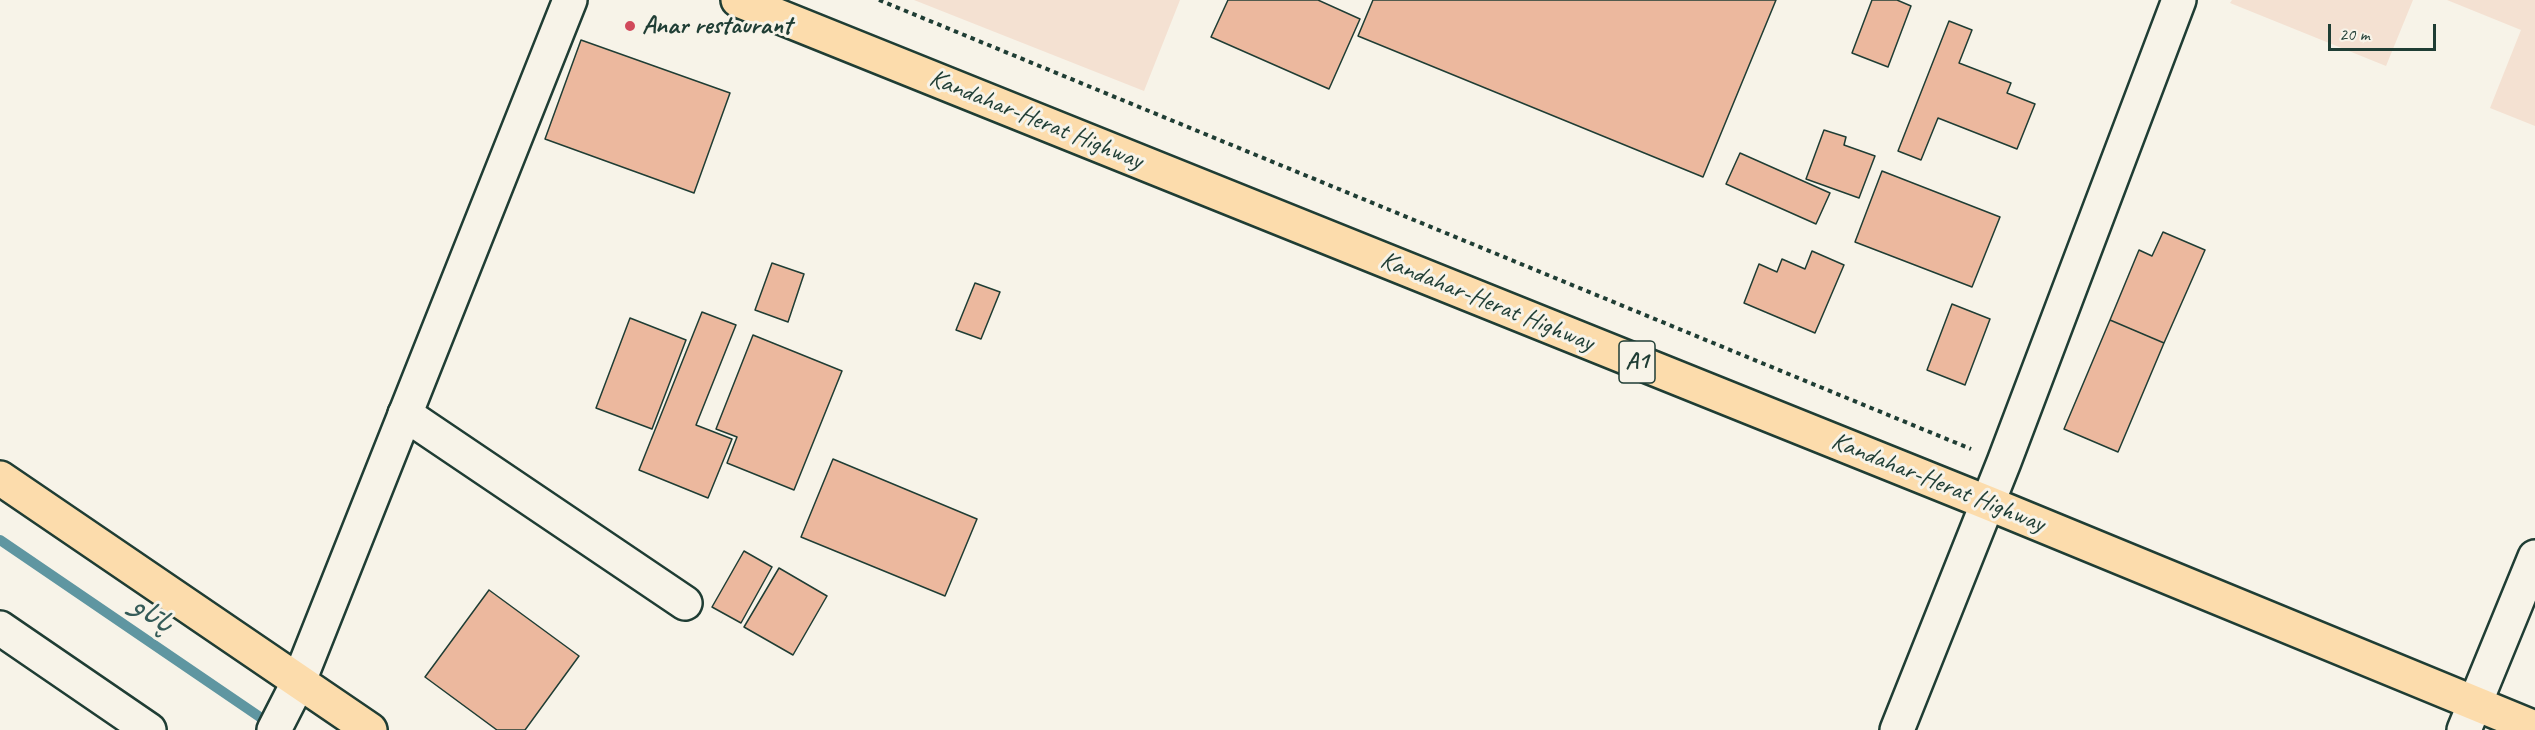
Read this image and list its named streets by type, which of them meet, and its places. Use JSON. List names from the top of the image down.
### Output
{
  "streets": {
    "main road": ["Kandahar-Herat Highway", "A1"]
  },
  "water": ["پاتاو"],
  "places": ["Anar restaurant"],
  "scale_bar": "20 m"
}
